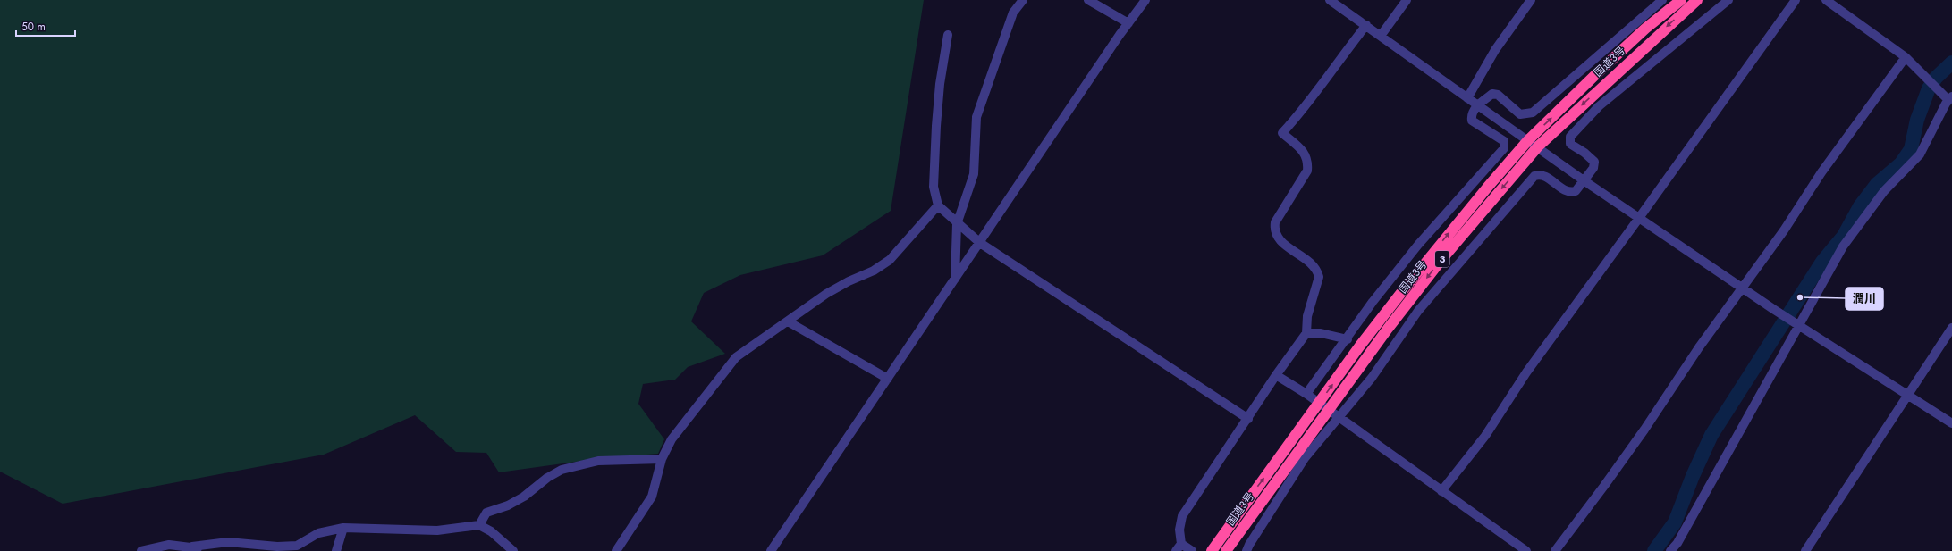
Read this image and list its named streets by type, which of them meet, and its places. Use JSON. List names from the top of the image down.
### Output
{
  "streets": {
    "highway": ["国道3号", "3"]
  },
  "places": ["潤川"],
  "scale_bar": "50 m"
}
